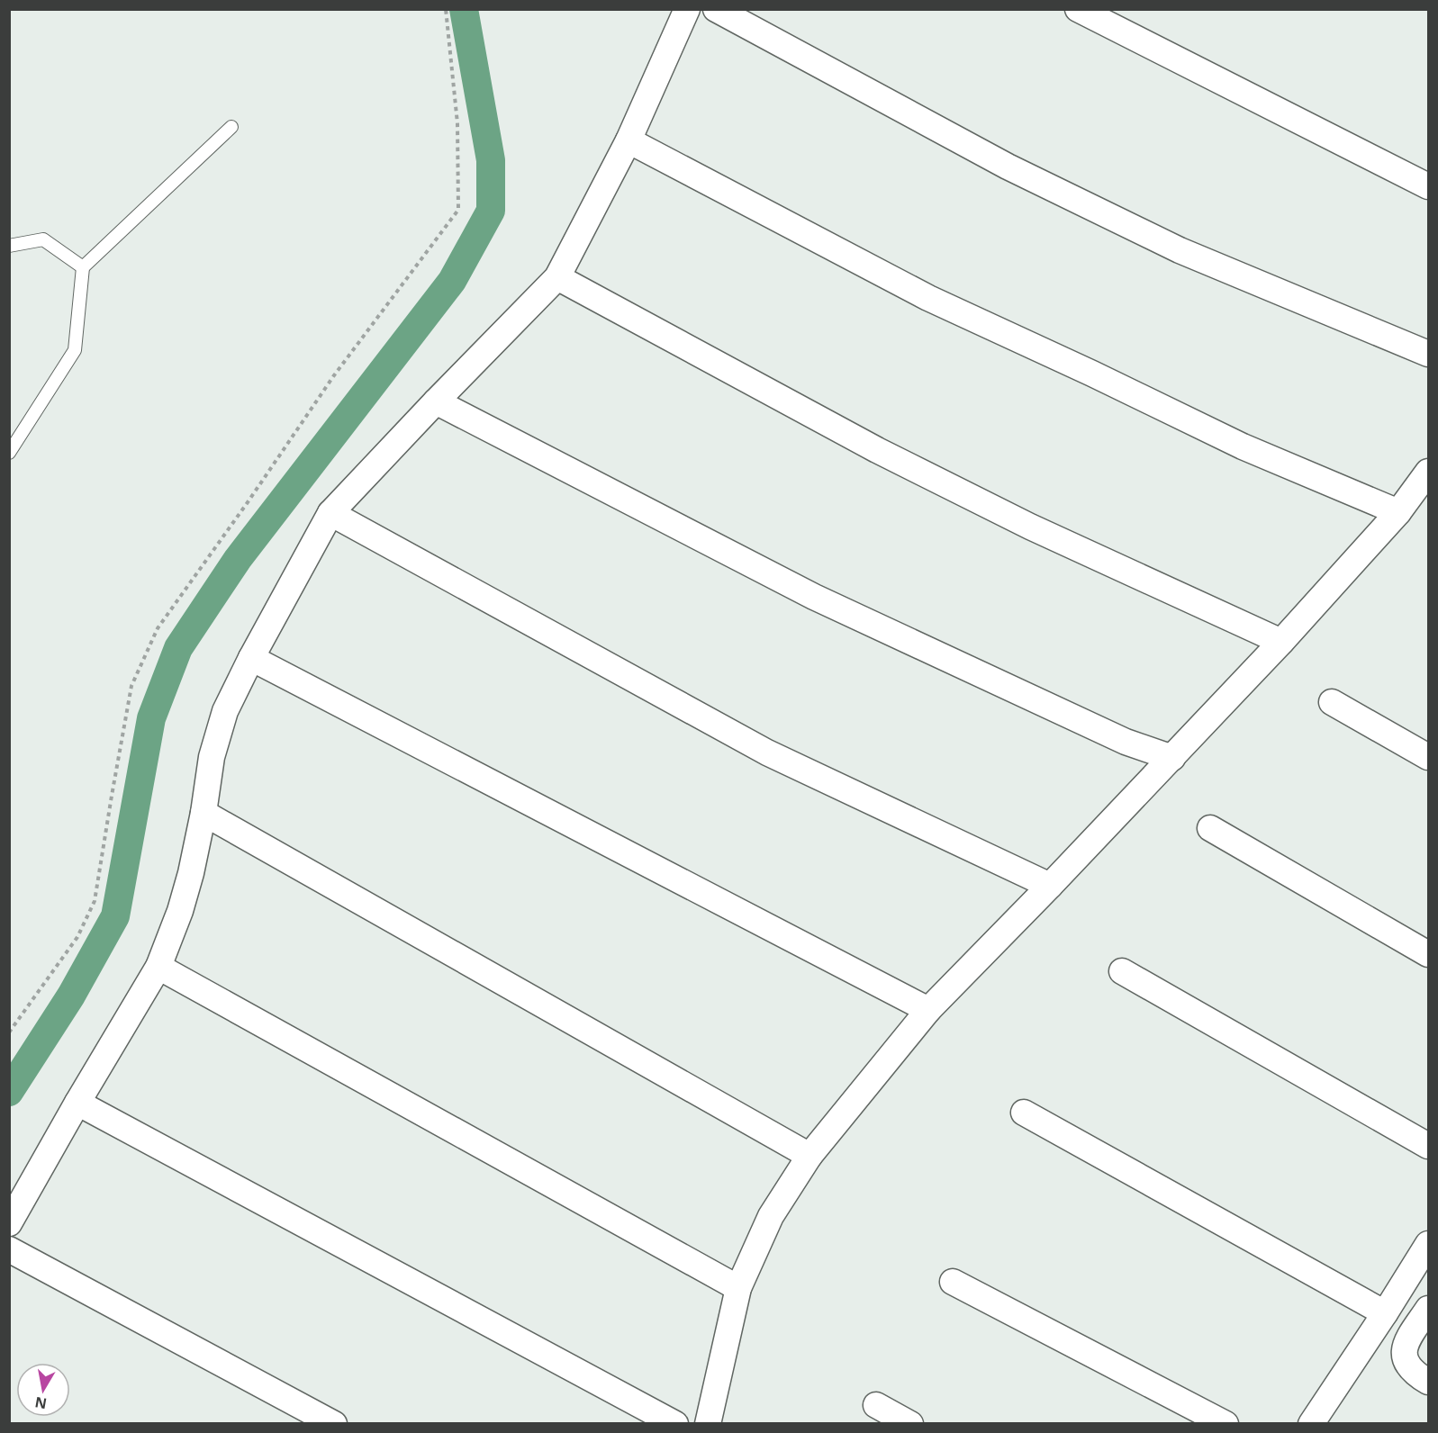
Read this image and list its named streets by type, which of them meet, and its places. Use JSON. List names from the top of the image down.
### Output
{
  "north": "bottom"
}
